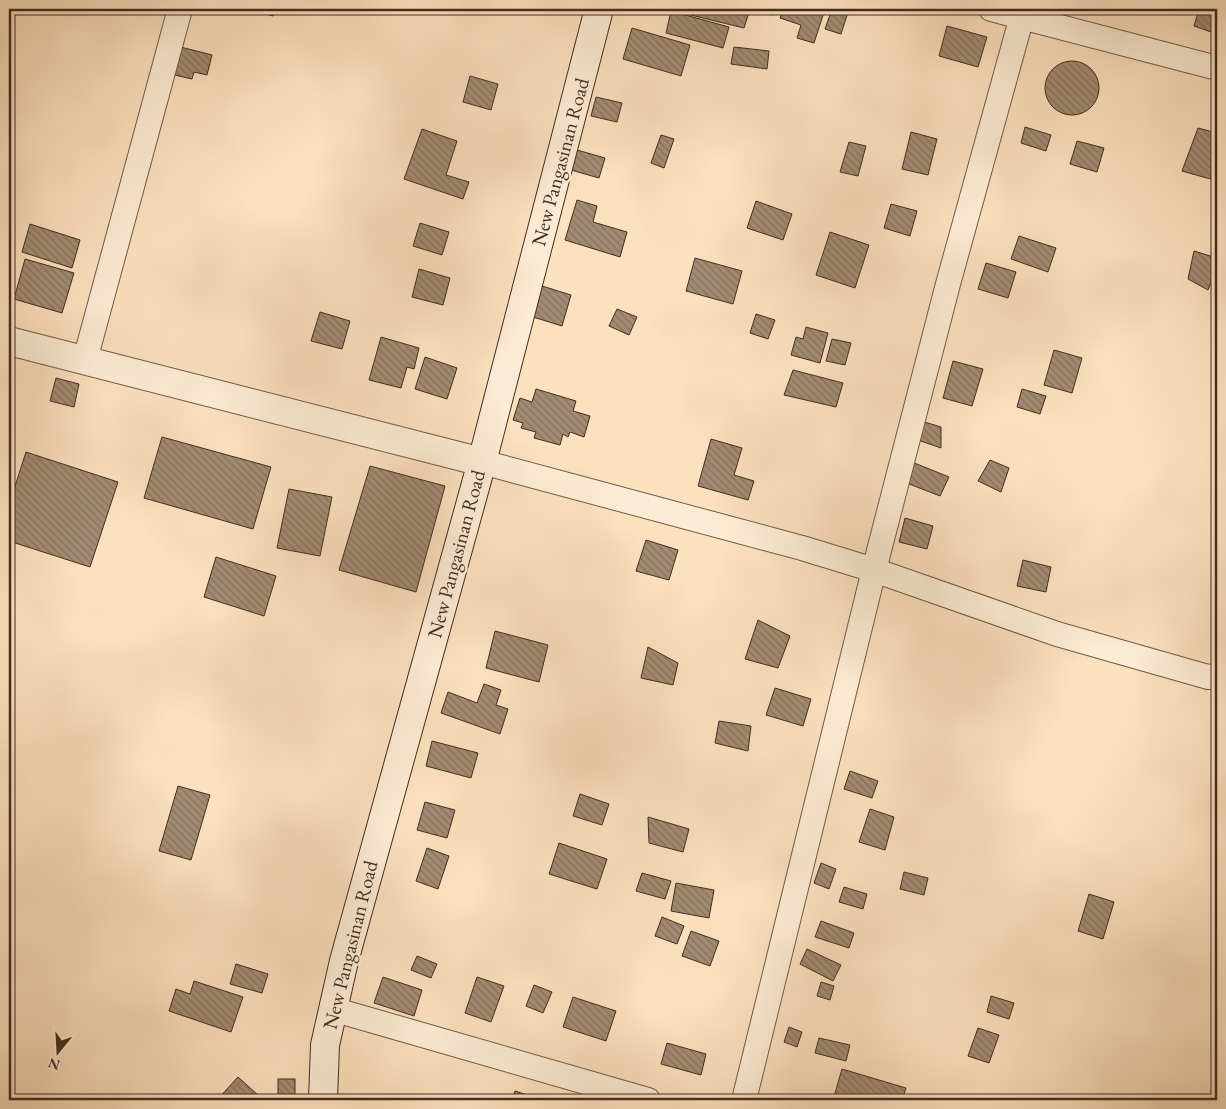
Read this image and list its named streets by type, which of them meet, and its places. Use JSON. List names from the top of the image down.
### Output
{
  "streets": {
    "main road": ["New Pangasinan Road"]
  },
  "north": "bottom"
}
